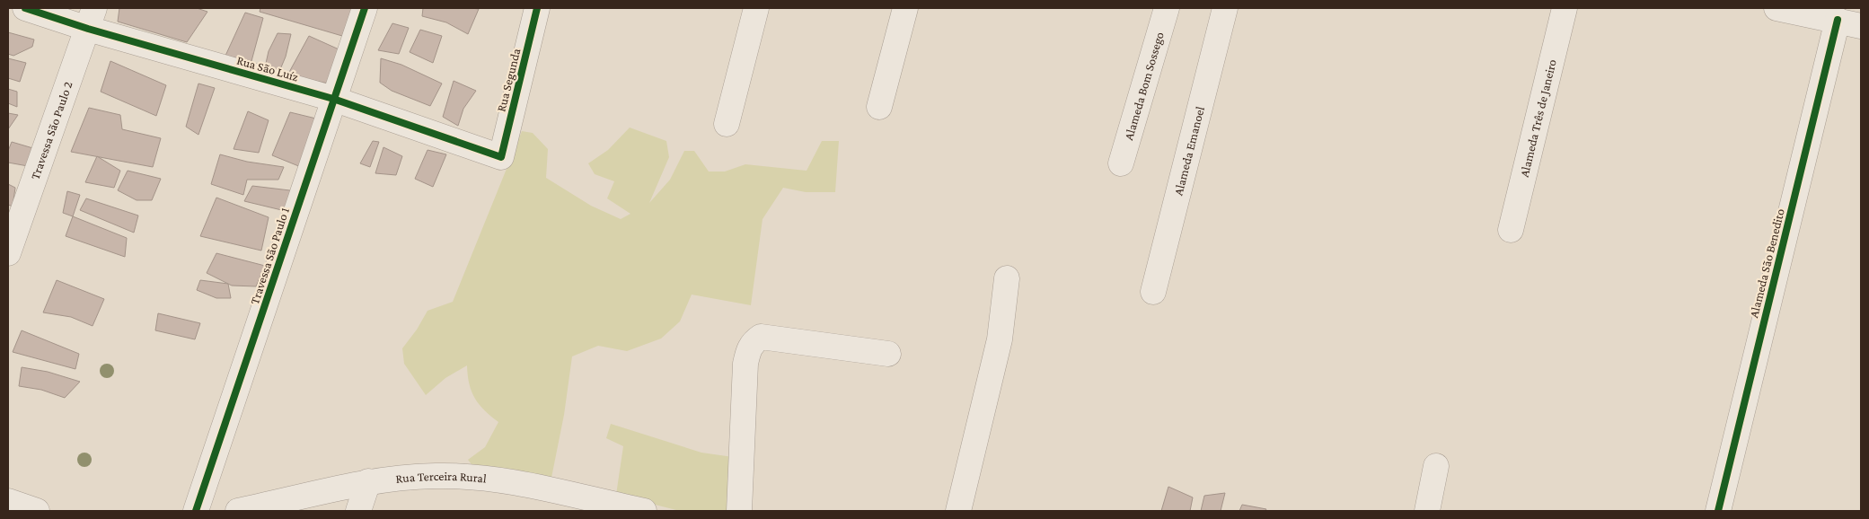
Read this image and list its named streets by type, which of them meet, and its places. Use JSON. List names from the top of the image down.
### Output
{
  "streets": {
    "street": [
      "Rua São Luíz",
      "Rua Segunda",
      "Alameda Bom Sossego",
      "Alameda Três de Janeiro",
      "Travessa São Paulo 2",
      "Alameda Emanoel",
      "Travessa São Paulo 1",
      "Alameda São Benedito",
      "Rua Terceira Rural"
    ]
  },
  "crossings": [
    ["Rua São Luíz", "Rua Segunda"],
    ["Rua São Luíz", "Travessa São Paulo 2"],
    ["Rua São Luíz", "Travessa São Paulo 1"]
  ]
}
